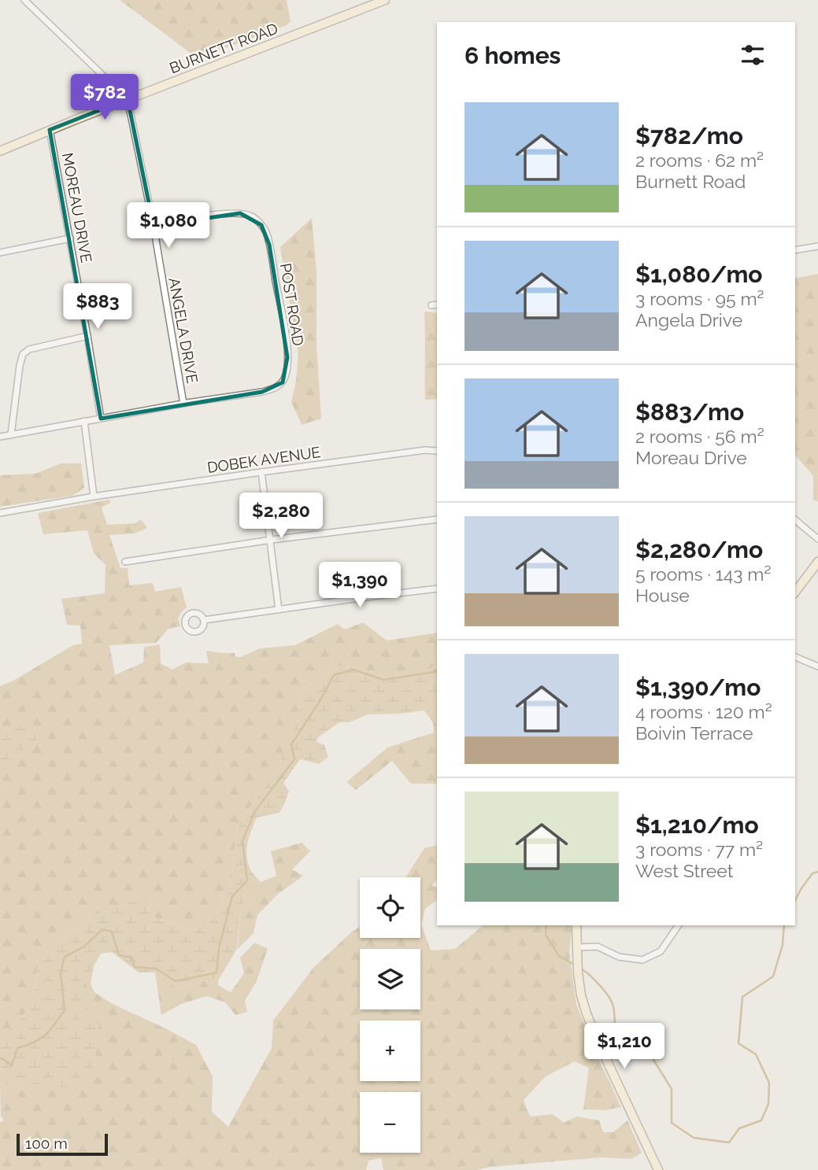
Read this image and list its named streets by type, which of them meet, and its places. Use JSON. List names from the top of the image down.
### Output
{
  "streets": {
    "main road": ["BURNETT ROAD"],
    "street": [
      "MOREAU DRIVE",
      "POST ROAD",
      "ANGELA DRIVE",
      "DOBEK AVENUE"
    ]
  },
  "crossings": [
    ["BURNETT ROAD", "MOREAU DRIVE"],
    ["BURNETT ROAD", "ANGELA DRIVE"],
    ["MOREAU DRIVE", "POST ROAD"],
    ["POST ROAD", "ANGELA DRIVE"]
  ],
  "scale_bar": "100 m",
  "page": {
    "heading": "6 homes",
    "price": [
      "$782",
      "$1,080",
      "$883",
      "$2,280",
      "$1,390",
      "$1,210"
    ],
    "list": [
      {
        "name": "$782/mo",
        "note": "2 rooms · 62 m² · Burnett Road"
      },
      {
        "name": "$1,080/mo",
        "note": "3 rooms · 95 m² · Angela Drive"
      },
      {
        "name": "$883/mo",
        "note": "2 rooms · 56 m² · Moreau Drive"
      },
      {
        "name": "$2,280/mo",
        "note": "5 rooms · 143 m² · House"
      },
      {
        "name": "$1,390/mo",
        "note": "4 rooms · 120 m² · Boivin Terrace"
      },
      {
        "name": "$1,210/mo",
        "note": "3 rooms · 77 m² · West Street"
      }
    ],
    "map_buttons": ["+", "−"],
    "scale": "100 m"
  }
}
